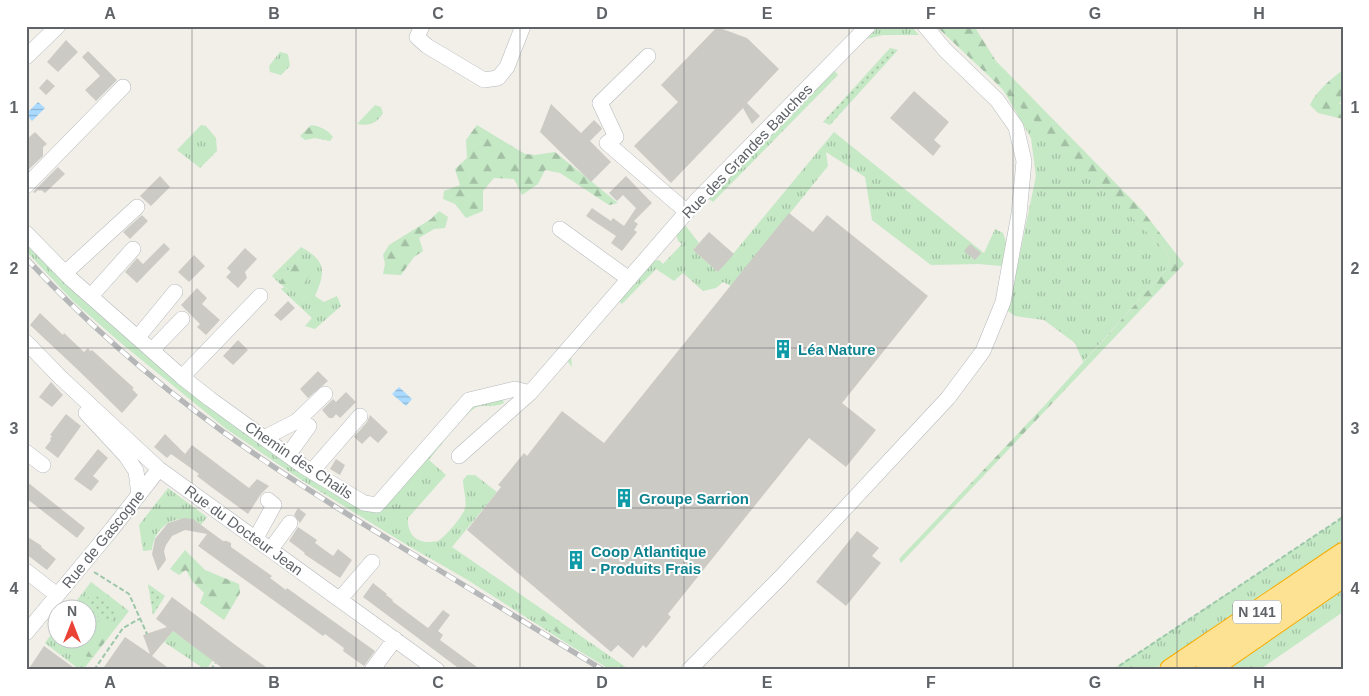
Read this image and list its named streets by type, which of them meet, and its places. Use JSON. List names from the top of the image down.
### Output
{
  "streets": {
    "highway": ["N 141"],
    "street": [
      "Rue des Grandes Bauches",
      "Chemin des Chails",
      "Rue du Docteur Jean",
      "Rue de Gascogne"
    ]
  },
  "crossings": [
    ["Rue des Grandes Bauches", "Chemin des Chails"],
    ["Rue du Docteur Jean", "Rue de Gascogne"]
  ],
  "places": {
    "building": ["Léa Nature", "Groupe Sarrion", "Coop Atlantique - Produits Frais"]
  },
  "north": "top",
  "grid": {
    "columns": [
      "A",
      "B",
      "C",
      "D",
      "E",
      "F",
      "G",
      "H"
    ],
    "rows": [
      "1",
      "2",
      "3",
      "4"
    ]
  }
}
